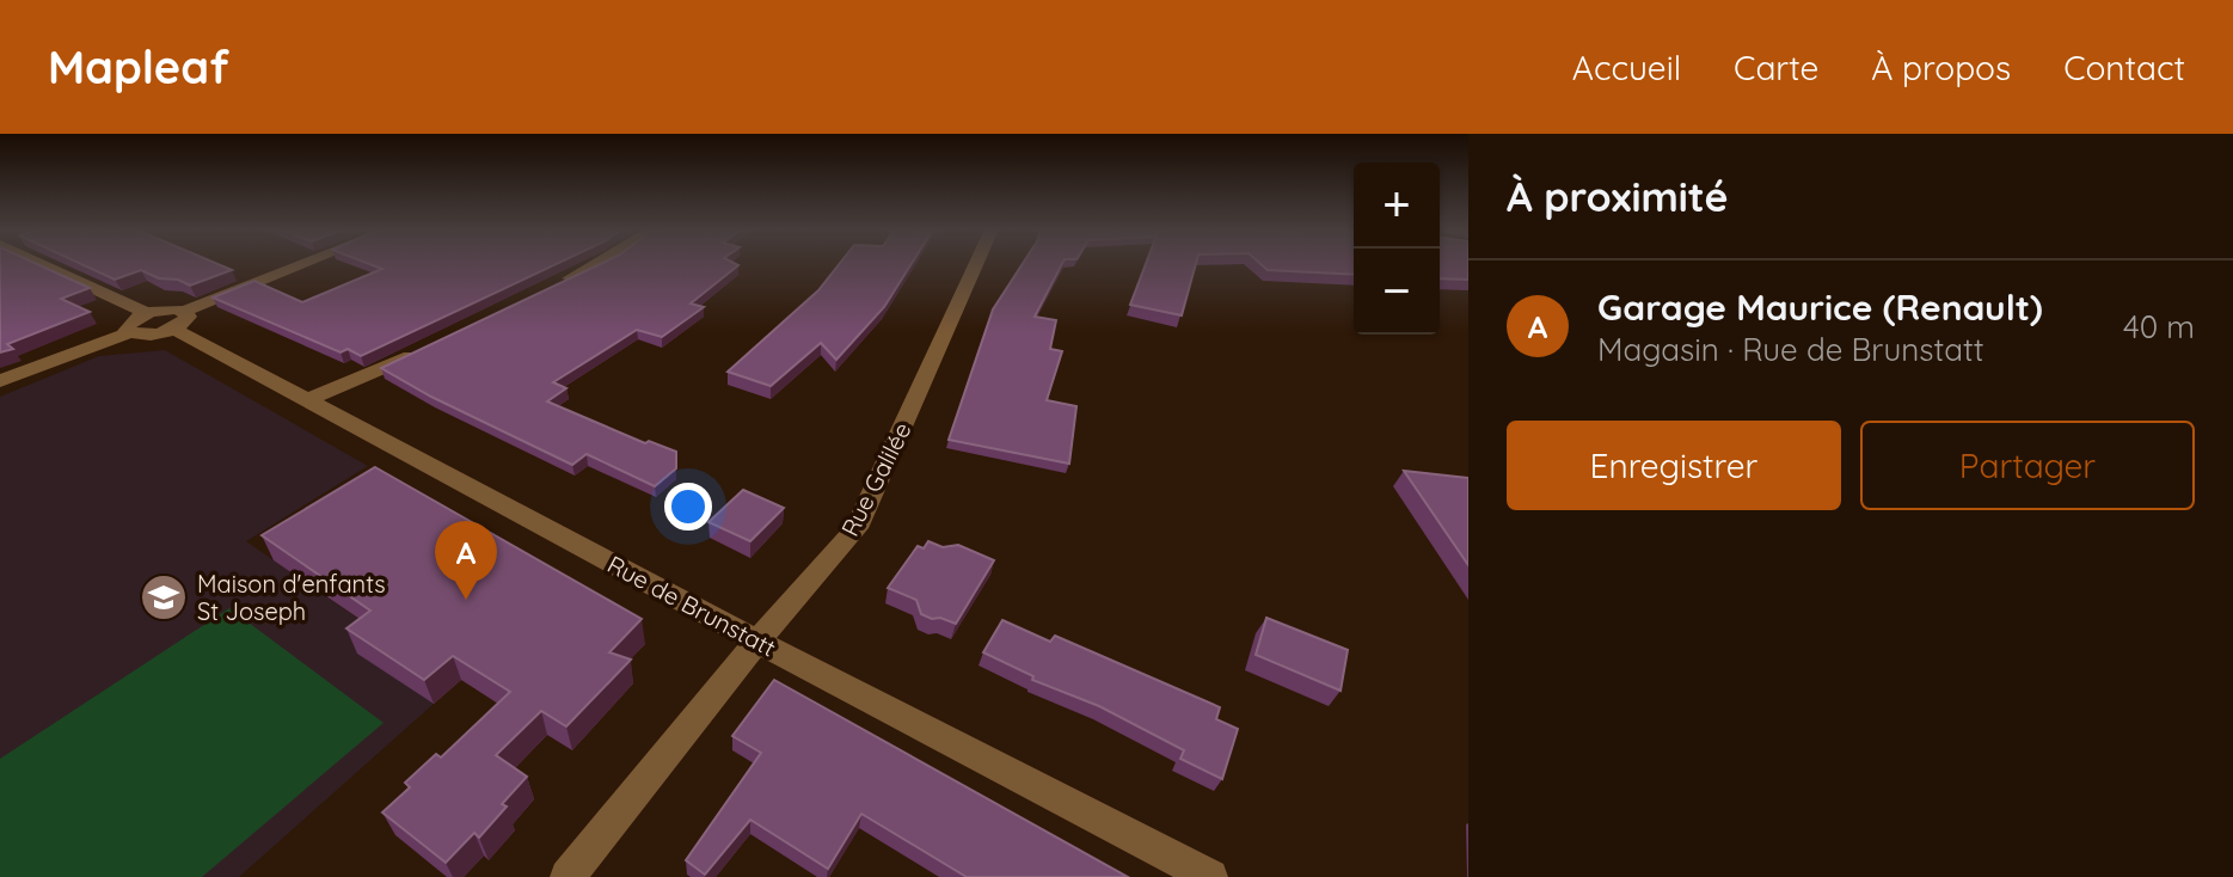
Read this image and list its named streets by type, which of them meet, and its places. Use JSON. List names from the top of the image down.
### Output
{
  "streets": {
    "street": ["Rue Galilée", "Rue de Brunstatt"]
  },
  "crossings": [
    ["Rue Galilée", "Rue de Brunstatt"]
  ],
  "places": {
    "school or university": ["Maison d'enfants St Joseph"]
  },
  "page": {
    "header": "Mapleaf",
    "nav": [
      "Accueil",
      "Carte",
      "À propos",
      "Contact"
    ],
    "heading": "À proximité",
    "map_buttons": ["+", "−"],
    "list": [
      {
        "mark": "A",
        "name": "Garage Maurice (Renault)",
        "note": "Magasin · Rue de Brunstatt",
        "value": "40 m"
      }
    ],
    "buttons": ["Enregistrer", "Partager"],
    "pins": "A"
  }
}
